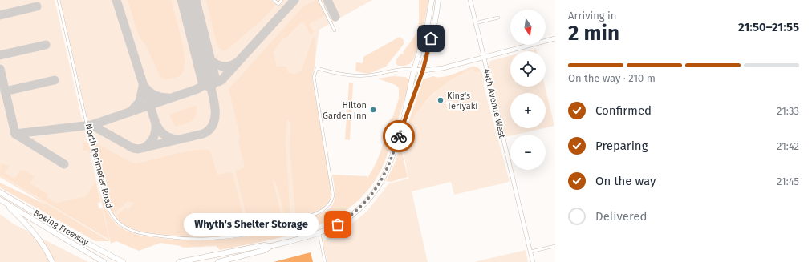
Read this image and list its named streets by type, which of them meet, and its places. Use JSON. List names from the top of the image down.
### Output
{
  "streets": {
    "highway": ["Boeing Freeway"],
    "street": ["44th Avenue West", "North Perimeter Road"]
  },
  "places": ["King's Teriyaki", "Hilton Garden Inn", "Whyth's Shelter Storage"],
  "north": "bottom",
  "page": {
    "heading": ["2 min", "Arriving in", "21:50–21:55"],
    "map_buttons": ["+", "−"],
    "bar": "On the way · 210 m",
    "list": [
      ["Confirmed", "21:33"],
      ["Preparing", "21:42"],
      ["On the way", "21:45"],
      "Delivered"
    ],
    "bubble": "Whyth's Shelter Storage"
  }
}
